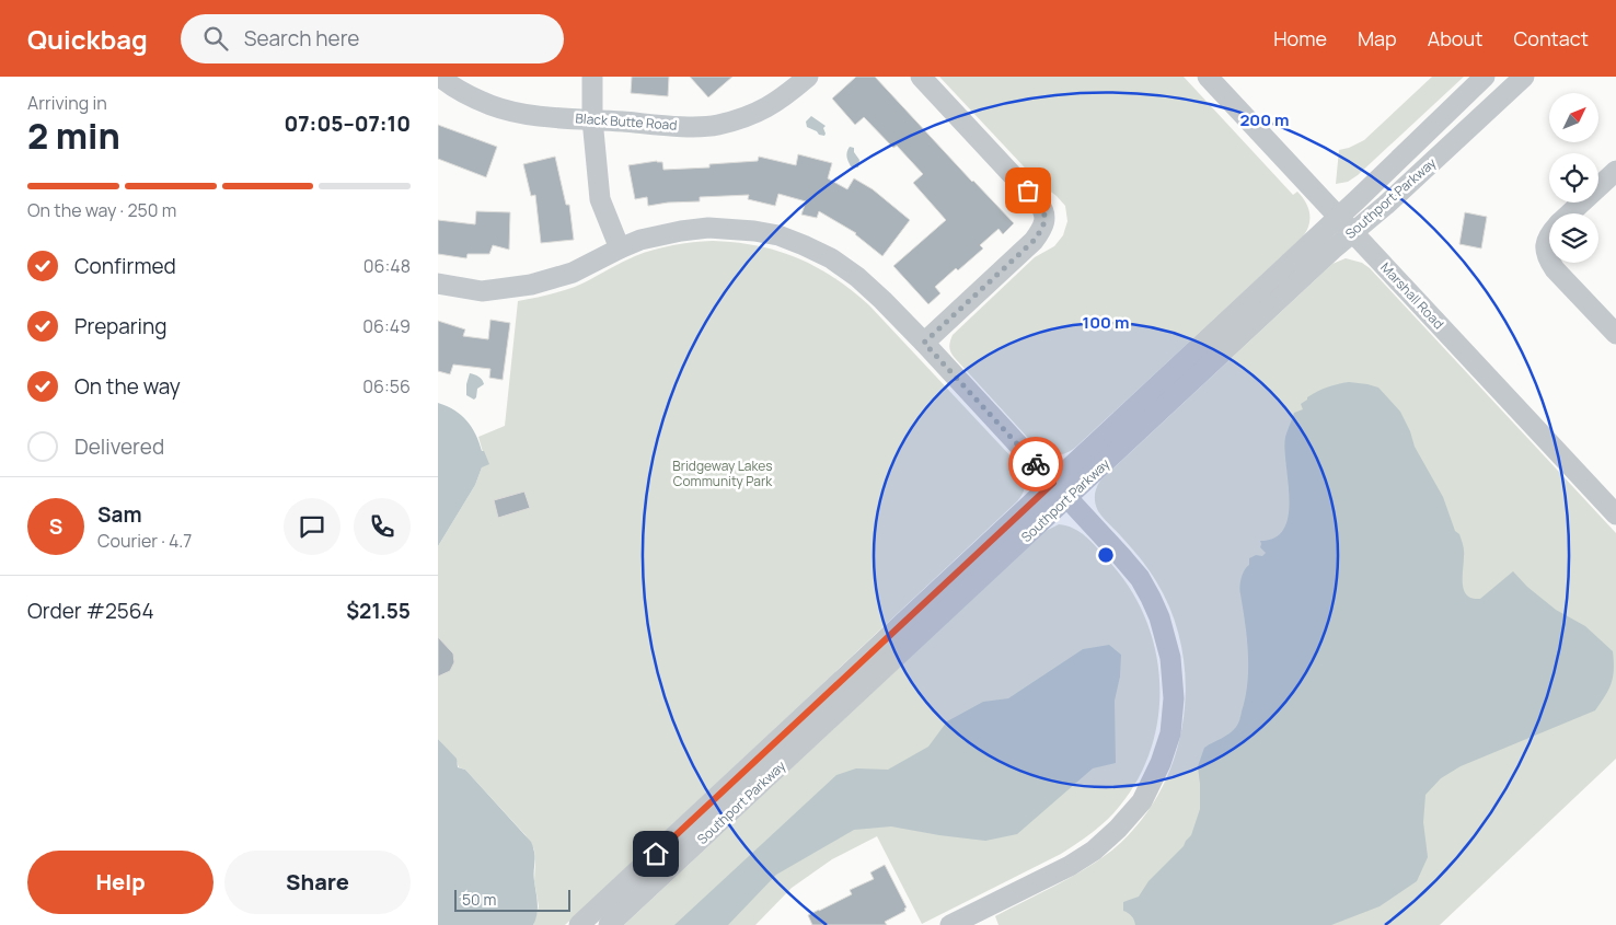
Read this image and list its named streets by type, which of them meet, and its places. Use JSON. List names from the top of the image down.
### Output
{
  "streets": {
    "street": ["Black Butte Road", "Southport Parkway", "Marshall Road"]
  },
  "crossings": [
    ["Southport Parkway", "Marshall Road"]
  ],
  "parks": ["Bridgeway Lakes Community Park"],
  "scale_bar": "50 m",
  "north": "top right",
  "page": {
    "header": "Quickbag",
    "search": "Search here",
    "nav": [
      "Home",
      "Map",
      "About",
      "Contact"
    ],
    "heading": ["2 min", "Arriving in", "07:05–07:10"],
    "panel": [
      "Sam",
      "Courier · 4.7",
      "Order #2564",
      "$21.55"
    ],
    "bar": "On the way · 250 m",
    "list": [
      ["Confirmed", "06:48"],
      ["Preparing", "06:49"],
      ["On the way", "06:56"],
      "Delivered"
    ],
    "round": "S",
    "buttons": ["Help", "Share"],
    "scale": "50 m"
  },
  "rings": ["200 m", "100 m"]
}
